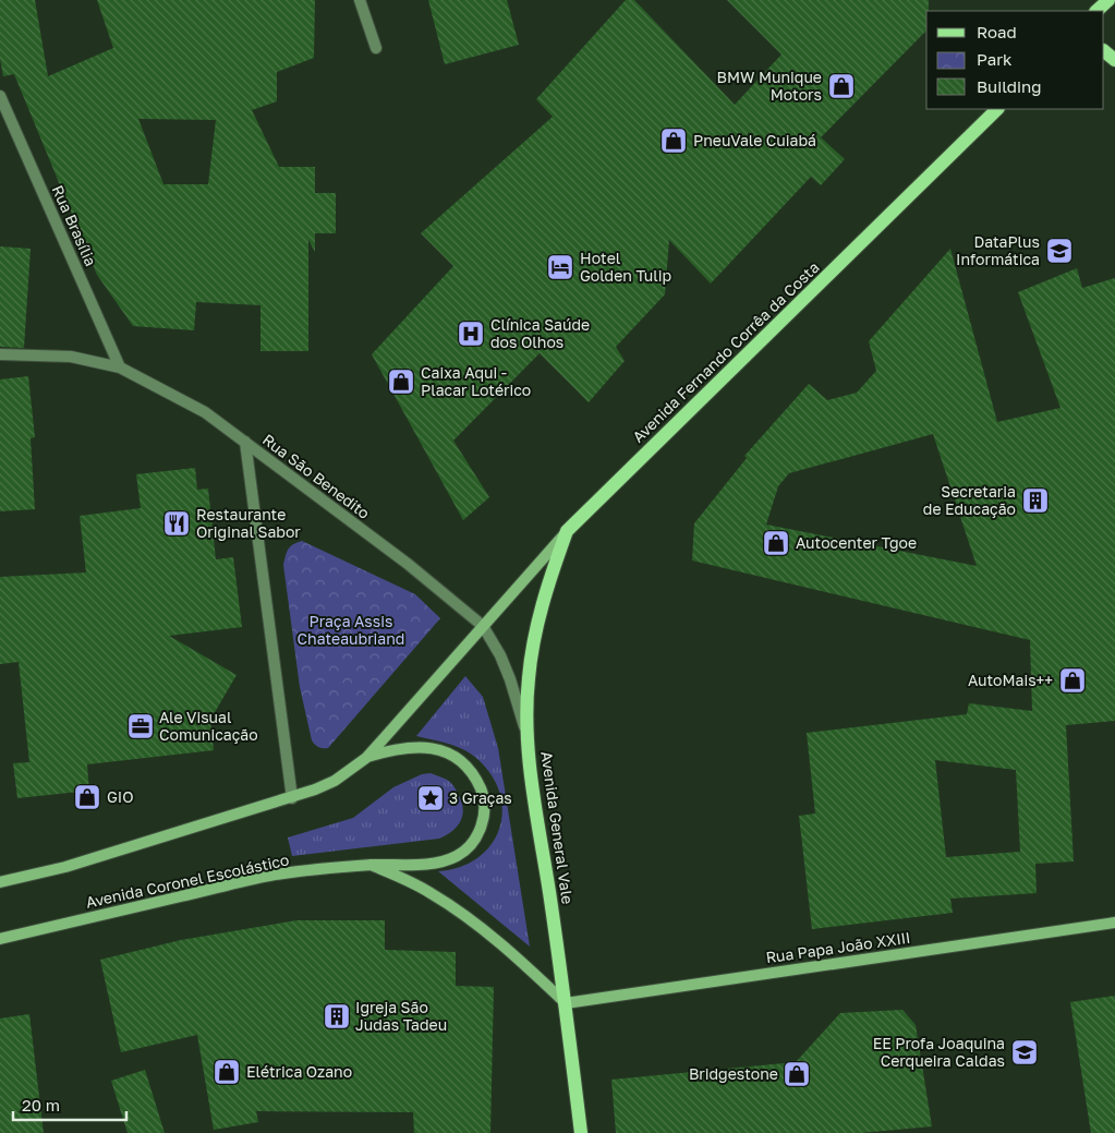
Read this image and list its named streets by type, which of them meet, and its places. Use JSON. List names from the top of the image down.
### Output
{
  "streets": {
    "main road": [
      "Avenida Fernando Corrêa da Costa",
      "Avenida General Vale",
      "Avenida Coronel Escolástico",
      "Rua Papa João XXIII"
    ],
    "street": ["Rua Brasília", "Rua São Benedito"]
  },
  "crossings": [
    ["Rua Brasília", "Rua São Benedito"],
    ["Avenida Fernando Corrêa da Costa", "Rua São Benedito"],
    ["Avenida Fernando Corrêa da Costa", "Avenida General Vale"],
    ["Rua São Benedito", "Avenida General Vale"],
    ["Avenida General Vale", "Avenida Coronel Escolástico"],
    ["Avenida General Vale", "Rua Papa João XXIII"],
    ["Avenida Coronel Escolástico", "Rua Papa João XXIII"]
  ],
  "parks": ["Praça Assis Chateaubriand"],
  "places": {
    "shop": [
      "BMW Munique Motors",
      "PneuVale Cuiabá",
      "Caixa Aqui - Placar Lotérico",
      "Autocenter Tgoe",
      "AutoMais++",
      "GIO",
      "Elétrica Ozano",
      "Bridgestone"
    ],
    "school or university": ["DataPlus Informática", "EE Profª Joaquina Cerqueira Caldas"],
    "hotel": ["Hotel Golden Tulip"],
    "hospital": ["Clínica Saúde dos Olhos"],
    "building": ["Secretaria de Educação", "Igreja São Judas Tadeu"],
    "restaurant": ["Restaurante Original Sabor"],
    "office": ["Ale Visual Comunicação"],
    "place": ["3 Graças"]
  },
  "legend": ["Road", "Park", "Building"],
  "scale_bar": "20 m"
}
